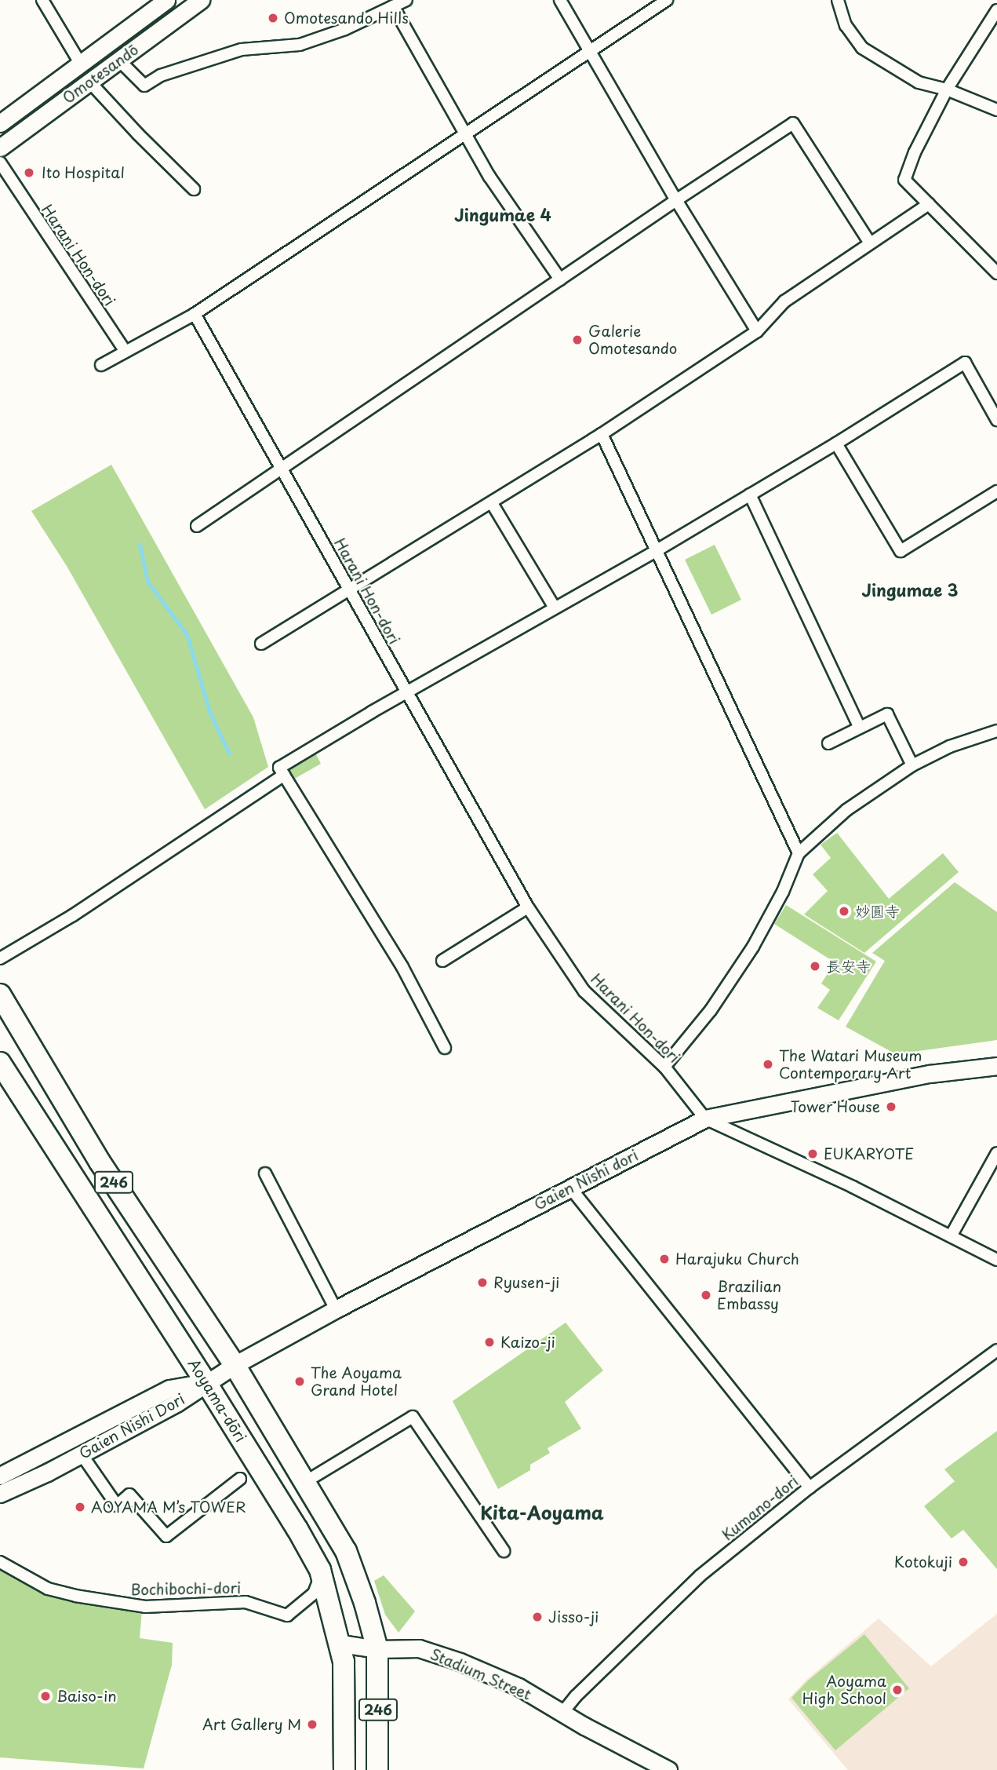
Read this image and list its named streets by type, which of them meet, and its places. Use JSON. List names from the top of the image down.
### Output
{
  "streets": {
    "highway": ["246", "Aoyama-dōri"],
    "main road": [
      "Omotesandō",
      "Gaien Nishi dori",
      "Gaien Nishi Dori",
      "Stadium Street"
    ],
    "street": ["Harani Hon-dori", "Kumano-dori", "Bochibochi-dori"]
  },
  "crossings": [
    ["Harani Hon-dori", "Gaien Nishi dori"],
    ["Gaien Nishi dori", "246"],
    ["Gaien Nishi dori", "Aoyama-dōri"],
    ["Gaien Nishi dori", "Gaien Nishi Dori"],
    ["246", "Stadium Street"],
    ["Aoyama-dōri", "Gaien Nishi Dori"],
    ["Aoyama-dōri", "Bochibochi-dori"],
    ["Aoyama-dōri", "Stadium Street"],
    ["Kumano-dori", "Stadium Street"]
  ],
  "districts": ["Jingumae 4", "Jingumae 3", "Kita-Aoyama"],
  "places": [
    "Omotesando Hills",
    "Ito Hospital",
    "Galerie Omotesando",
    "妙圓寺",
    "長安寺",
    "The Watari Museum Contemporary Art",
    "Tower House",
    "EUKARYOTE",
    "Harajuku Church",
    "Ryusen-ji",
    "Brazilian Embassy",
    "Kaizo-ji",
    "The Aoyama Grand Hotel",
    "AOYAMA M’s TOWER",
    "Kotokuji",
    "Jisso-ji",
    "Aoyama High School",
    "Baiso-in",
    "Art Gallery M"
  ]
}
